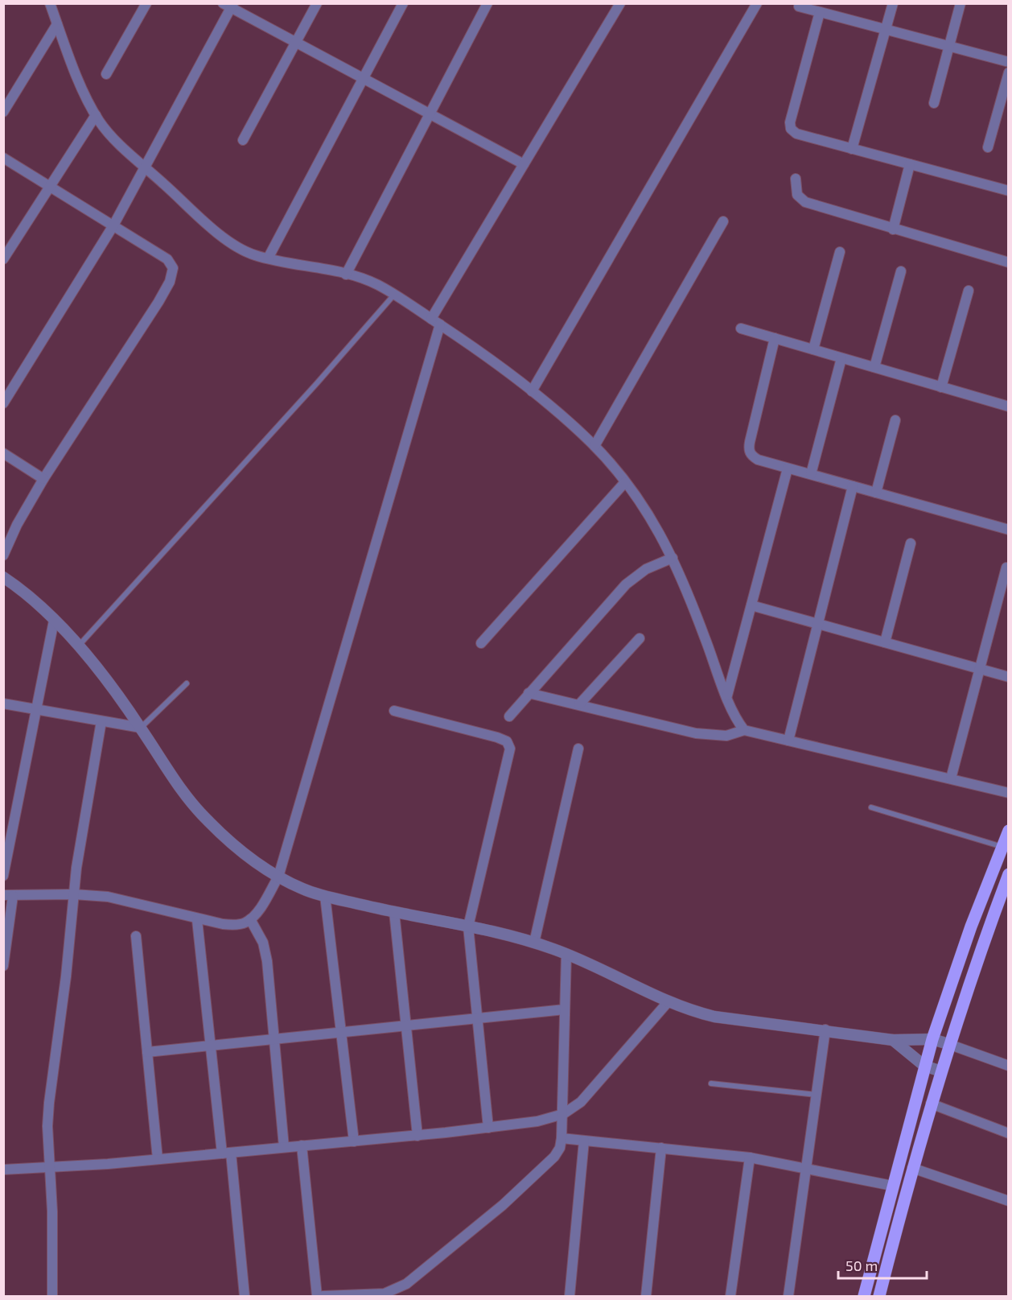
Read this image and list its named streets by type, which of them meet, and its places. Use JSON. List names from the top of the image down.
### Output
{
  "scale_bar": "50 m"
}
